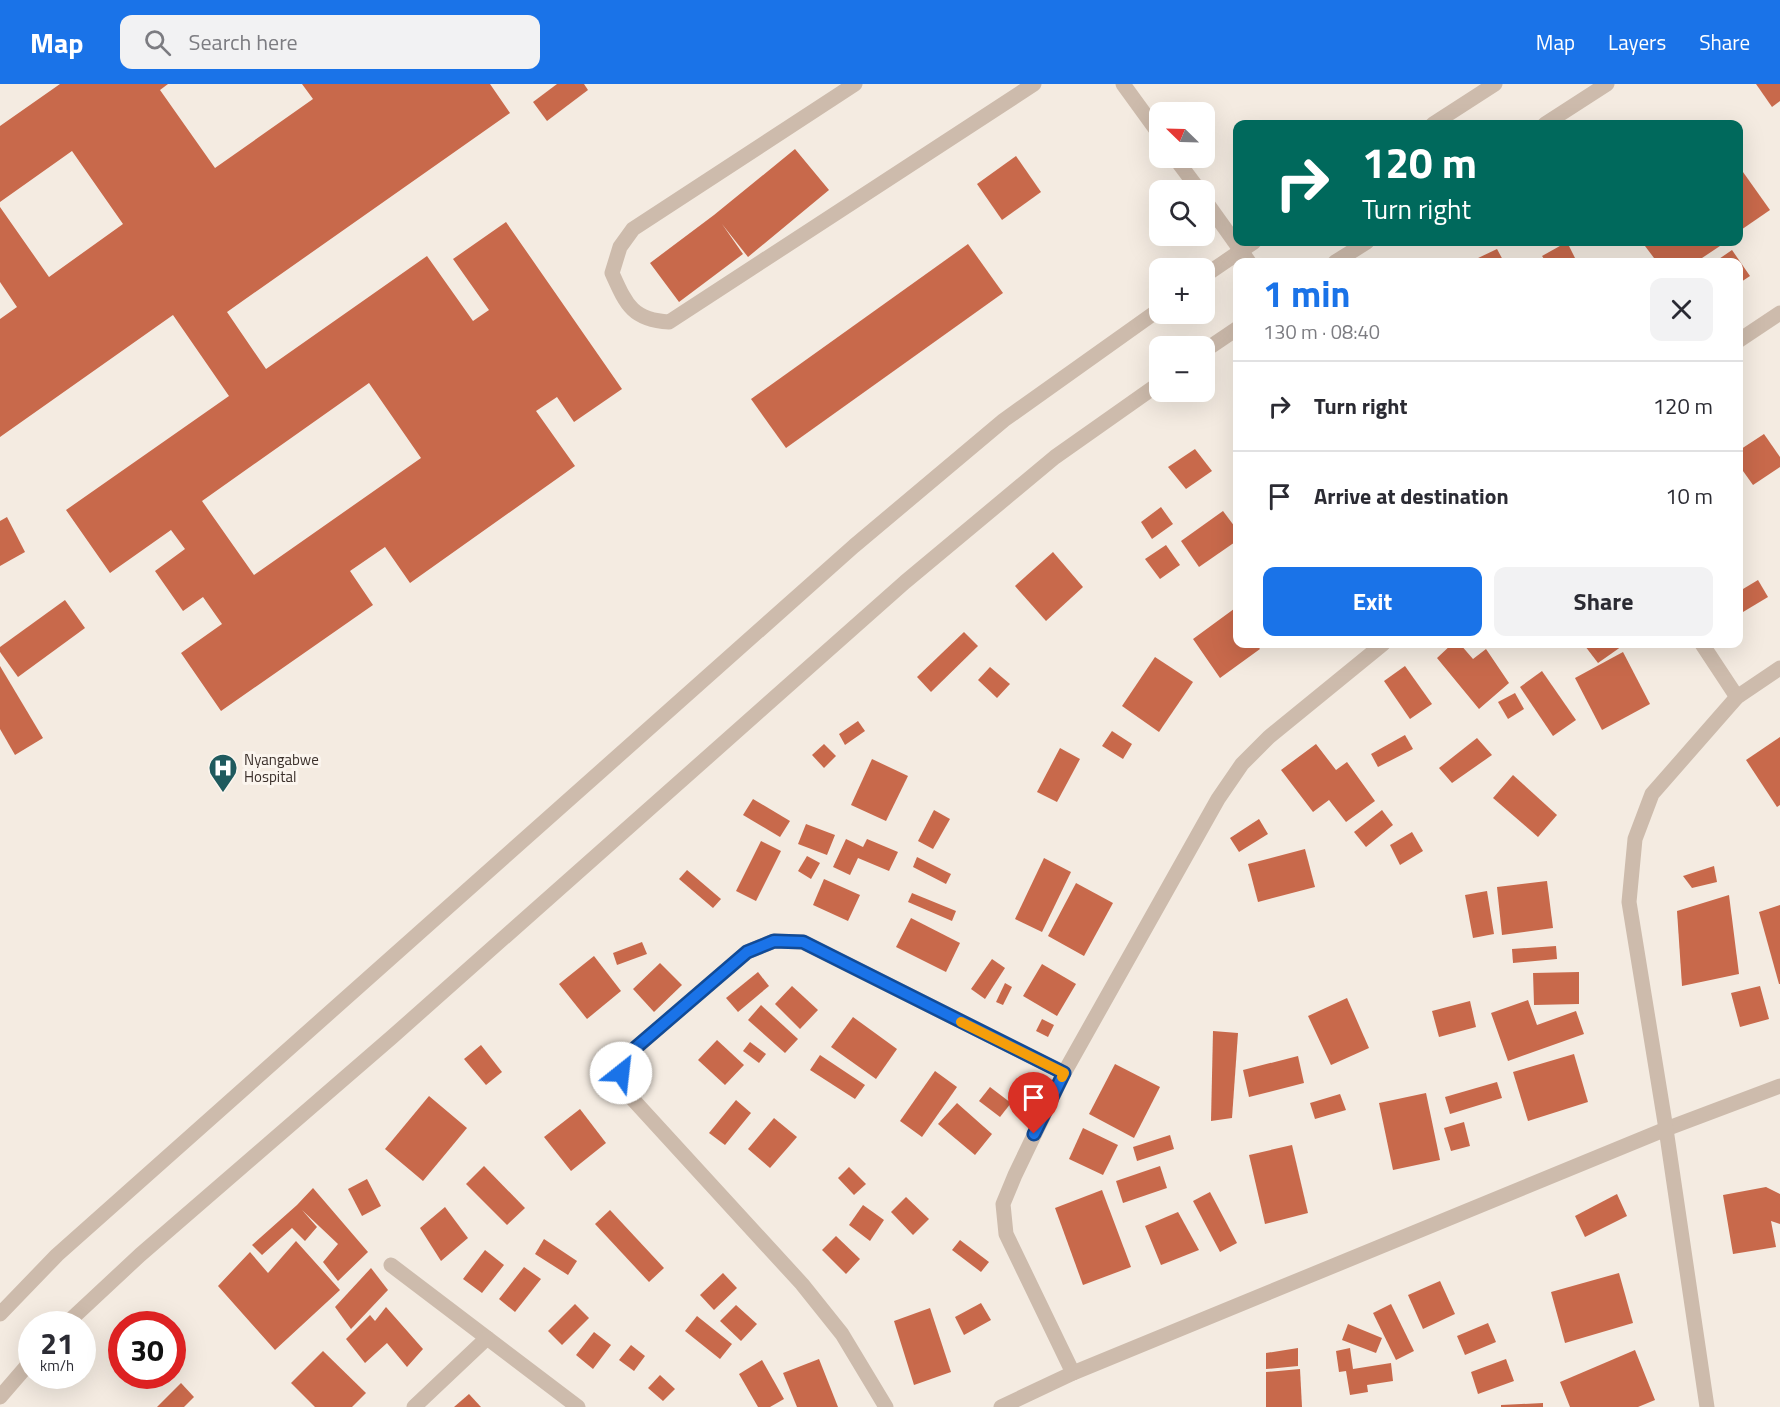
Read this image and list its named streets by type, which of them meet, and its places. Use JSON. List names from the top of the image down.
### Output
{
  "places": {
    "hospital": ["Nyangabwe Hospital"]
  },
  "north": "top left",
  "page": {
    "header": "Map",
    "search": "Search here",
    "nav": ["Map", "Layers", "Share"],
    "map_buttons": ["+", "−"],
    "turn": ["120 m", "Turn right"],
    "heading": ["1 min", "130 m · 08:40"],
    "list": [
      {
        "name": "Turn right",
        "value": "120 m"
      },
      {
        "name": "Arrive at destination",
        "value": "10 m"
      }
    ],
    "buttons": ["Exit", "Share"],
    "speed": "21 km/h",
    "limit": "30"
  }
}
